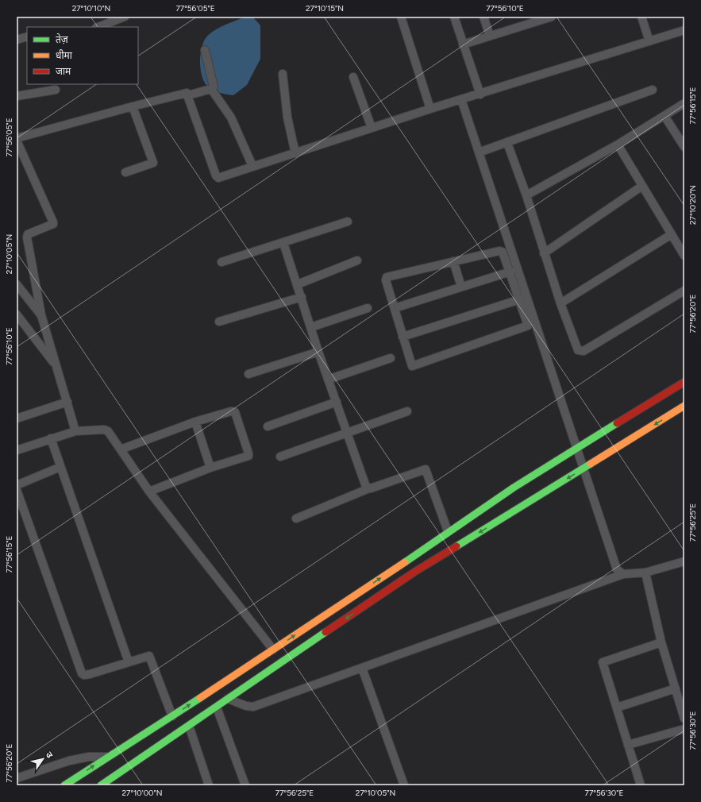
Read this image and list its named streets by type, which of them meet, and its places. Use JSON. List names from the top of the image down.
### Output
{
  "legend": ["तेज़", "धीमा", "जाम"],
  "north": "top right",
  "coordinates": [
    "27°10'10\"N",
    "77°56'05\"E",
    "27°10'15\"N",
    "77°56'10\"E",
    "77°56'15\"E",
    "27°10'20\"N",
    "27°10'05\"N",
    "77°56'20\"E",
    "77°56'25\"E",
    "77°56'30\"E",
    "27°10'00\"N"
  ]
}
